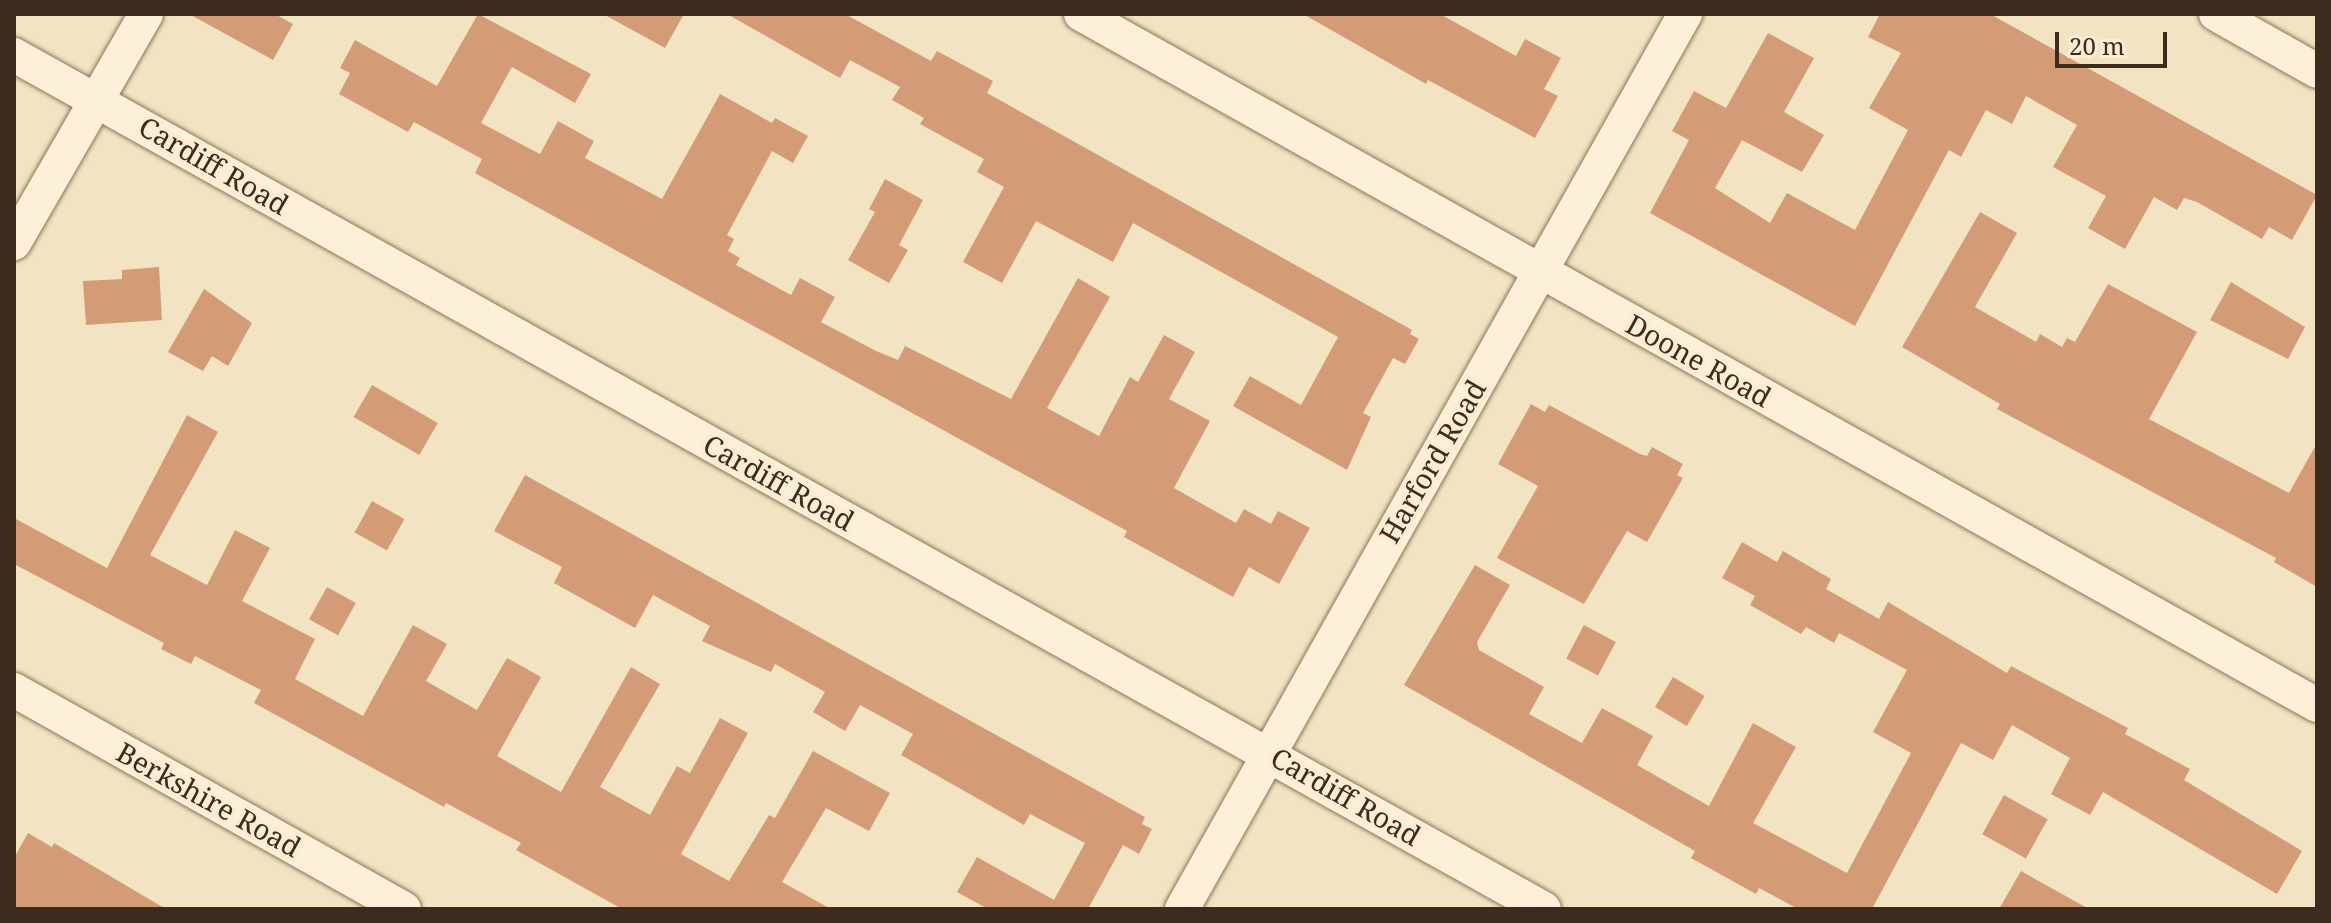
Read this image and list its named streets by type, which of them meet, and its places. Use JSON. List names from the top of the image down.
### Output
{
  "streets": {
    "street": [
      "Cardiff Road",
      "Doone Road",
      "Harford Road",
      "Berkshire Road"
    ]
  },
  "crossings": [
    ["Cardiff Road", "Harford Road"],
    ["Doone Road", "Harford Road"]
  ],
  "scale_bar": "20 m"
}
